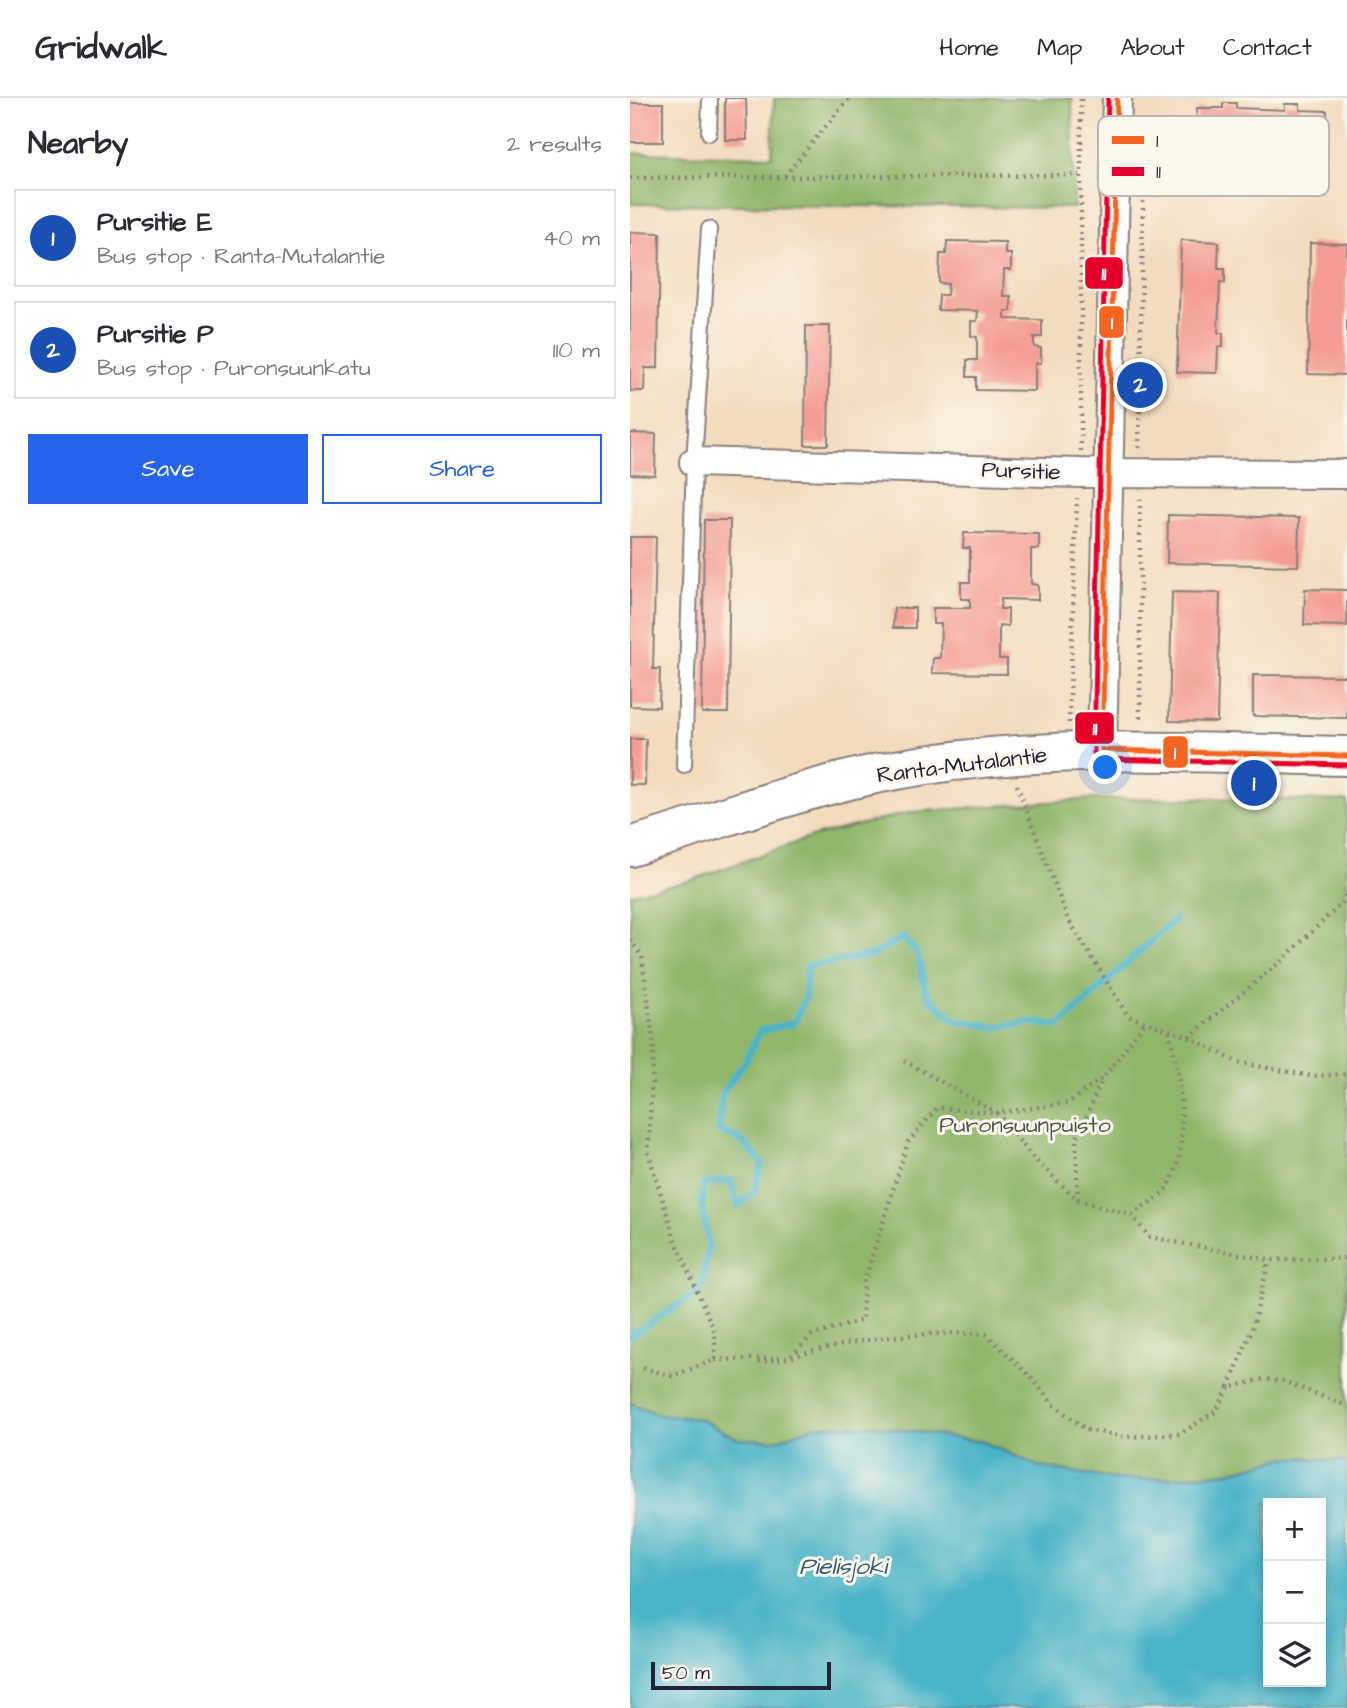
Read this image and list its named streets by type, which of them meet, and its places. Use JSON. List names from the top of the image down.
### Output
{
  "streets": {
    "street": ["Pursitie", "Ranta-Mutalantie"]
  },
  "water": ["Pielisjoki"],
  "parks": ["Puronsuunpuisto"],
  "lines": ["transit line 1", "transit line 11"],
  "legend": ["1", "11"],
  "scale_bar": "50 m",
  "page": {
    "header": "Gridwalk",
    "nav": [
      "Home",
      "Map",
      "About",
      "Contact"
    ],
    "heading": ["Nearby", "2 results"],
    "list": [
      {
        "mark": "1",
        "name": "Pursitie E",
        "note": "Bus stop · Ranta-Mutalantie",
        "value": "40 m"
      },
      {
        "mark": "2",
        "name": "Pursitie P",
        "note": "Bus stop · Puronsuunkatu",
        "value": "110 m"
      }
    ],
    "pins": ["2", "1"],
    "buttons": ["Save", "Share"],
    "map_buttons": ["+", "−"],
    "scale": "50 m"
  }
}
